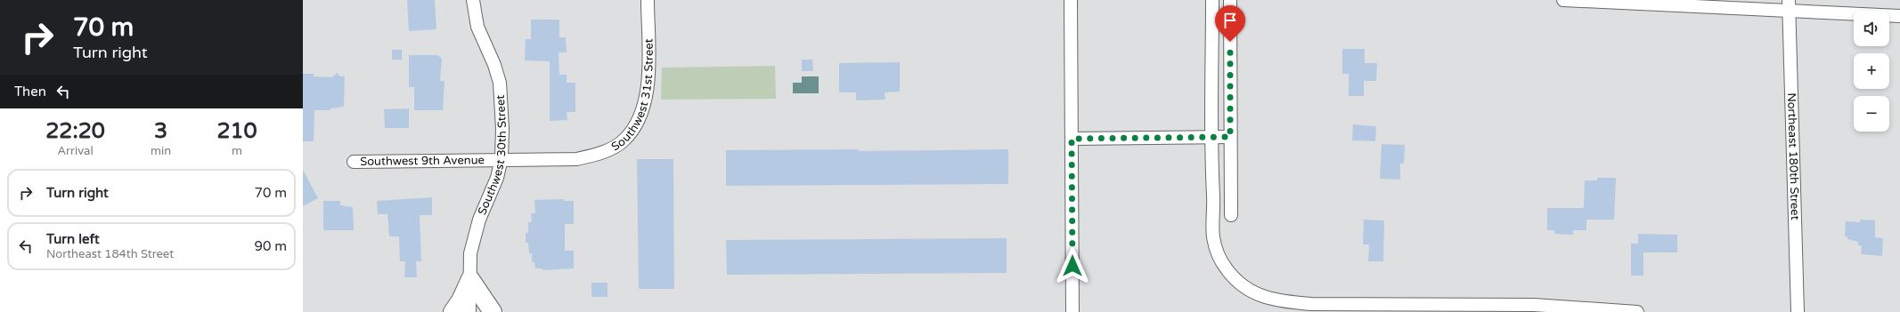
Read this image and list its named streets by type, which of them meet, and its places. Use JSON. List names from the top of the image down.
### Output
{
  "streets": {
    "street": [
      "Southwest 31st Street",
      "Southwest 30th Street",
      "Northeast 180th Street",
      "Southwest 9th Avenue"
    ]
  },
  "crossings": [
    ["Southwest 31st Street", "Southwest 9th Avenue"],
    ["Southwest 30th Street", "Southwest 9th Avenue"]
  ],
  "page": {
    "turn": ["70 m", "Turn right"],
    "map_buttons": ["+", "−"],
    "then": "Then",
    "eta": [
      "22:20",
      "Arrival",
      "3",
      "min",
      "210",
      "m"
    ],
    "list": [
      {
        "name": "Turn right",
        "value": "70 m"
      },
      {
        "name": "Turn left",
        "note": "Northeast 184th Street",
        "value": "90 m"
      }
    ]
  }
}
